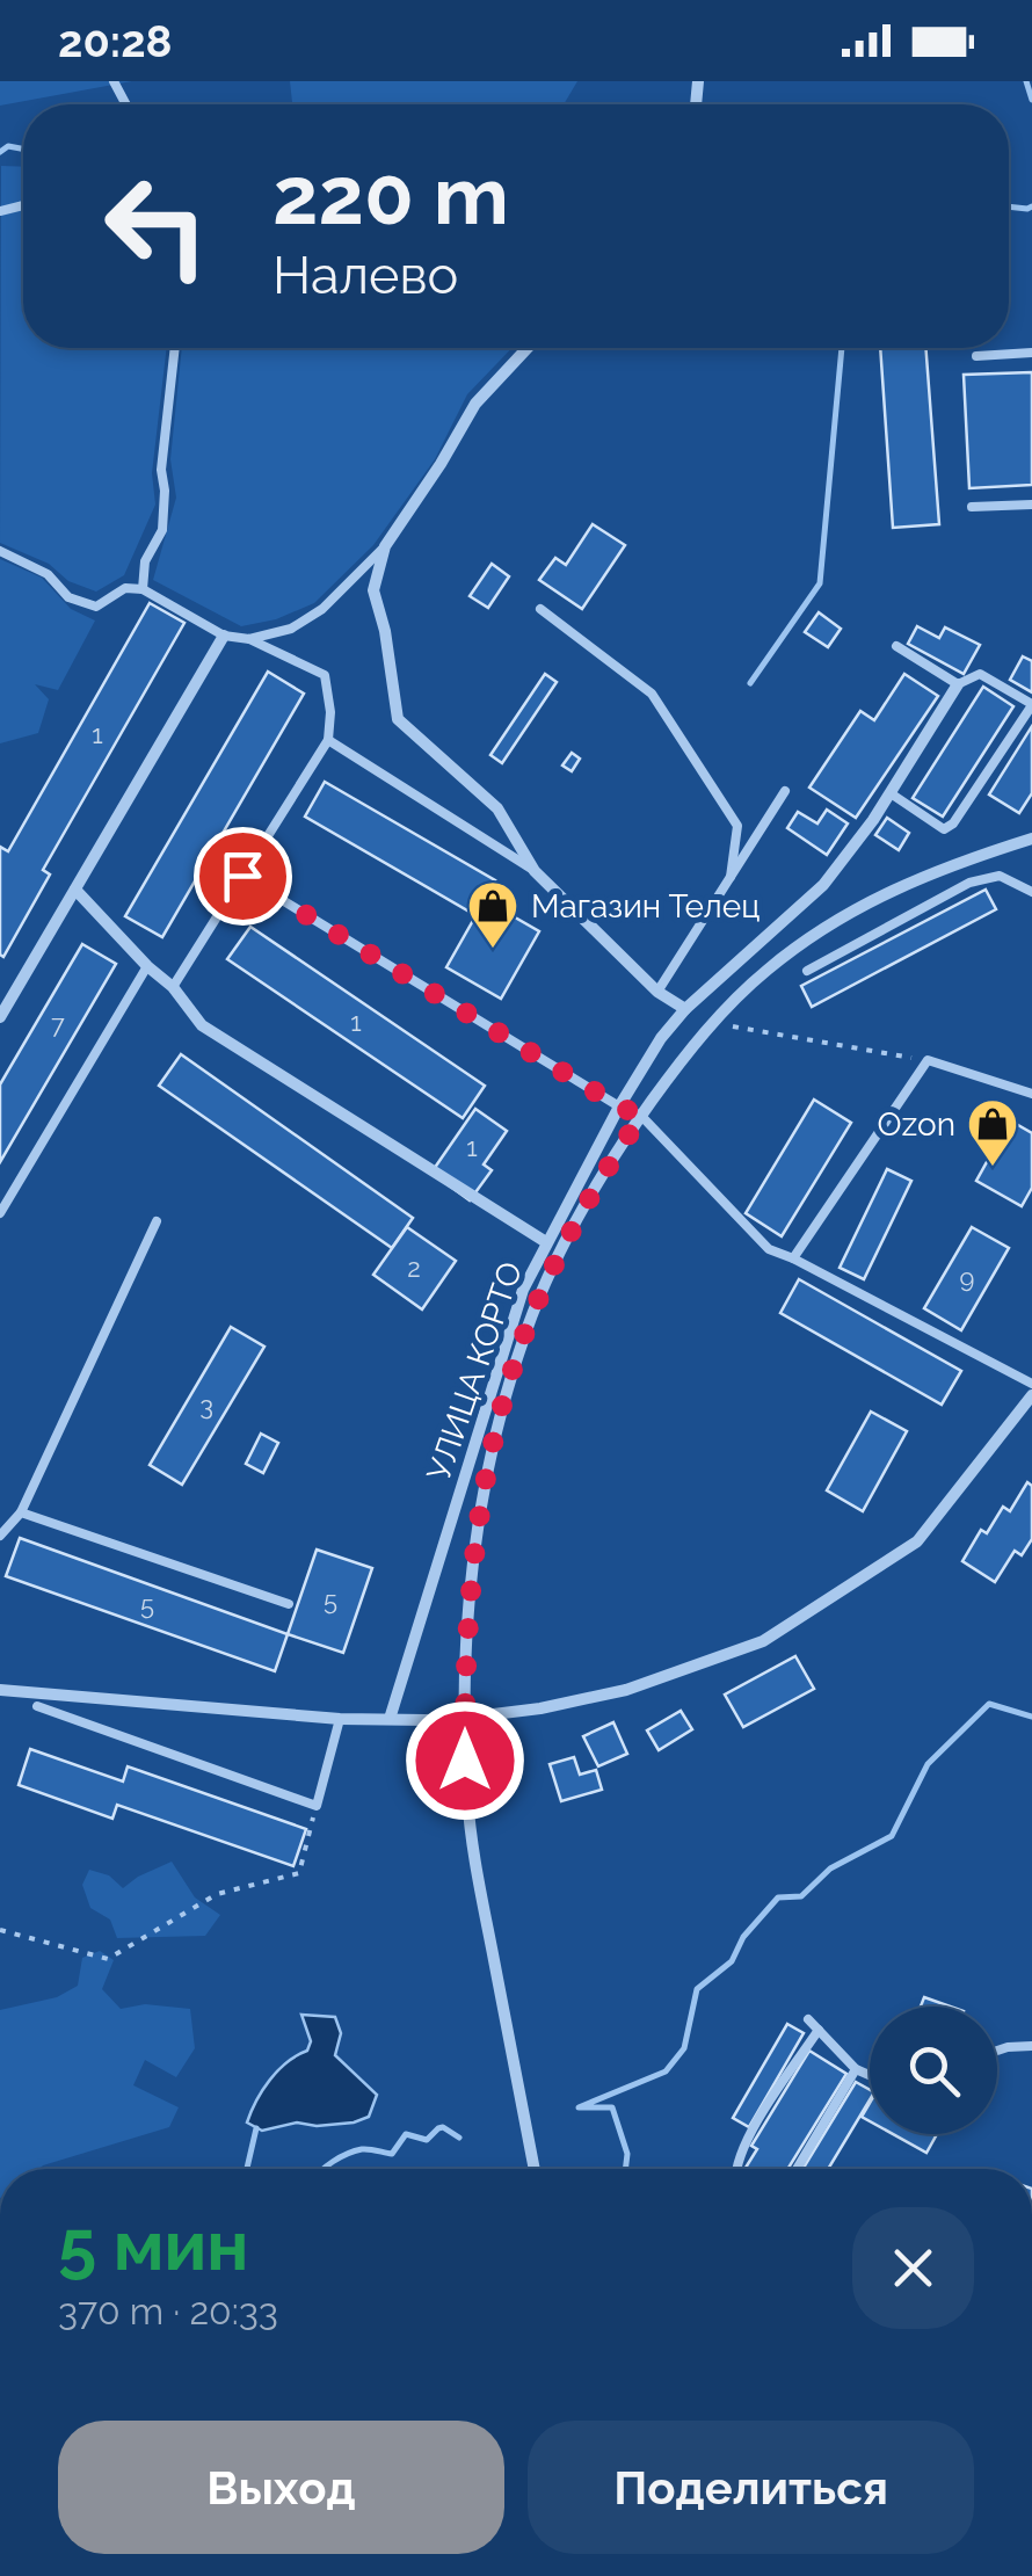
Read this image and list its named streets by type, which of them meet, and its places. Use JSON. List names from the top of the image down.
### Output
{
  "streets": {
    "street": ["УЛИЦА КОРТО"]
  },
  "places": {
    "shop": ["Магазин Телец", "Ozon"]
  },
  "house_numbers": [
    "1",
    "1",
    "7",
    "1",
    "2",
    "9",
    "3",
    "5",
    "5"
  ],
  "page": {
    "status": "20:28",
    "turn": ["220 m", "Налево"],
    "heading": ["5 мин", "370 m · 20:33"],
    "buttons": ["Выход", "Поделиться"]
  }
}
